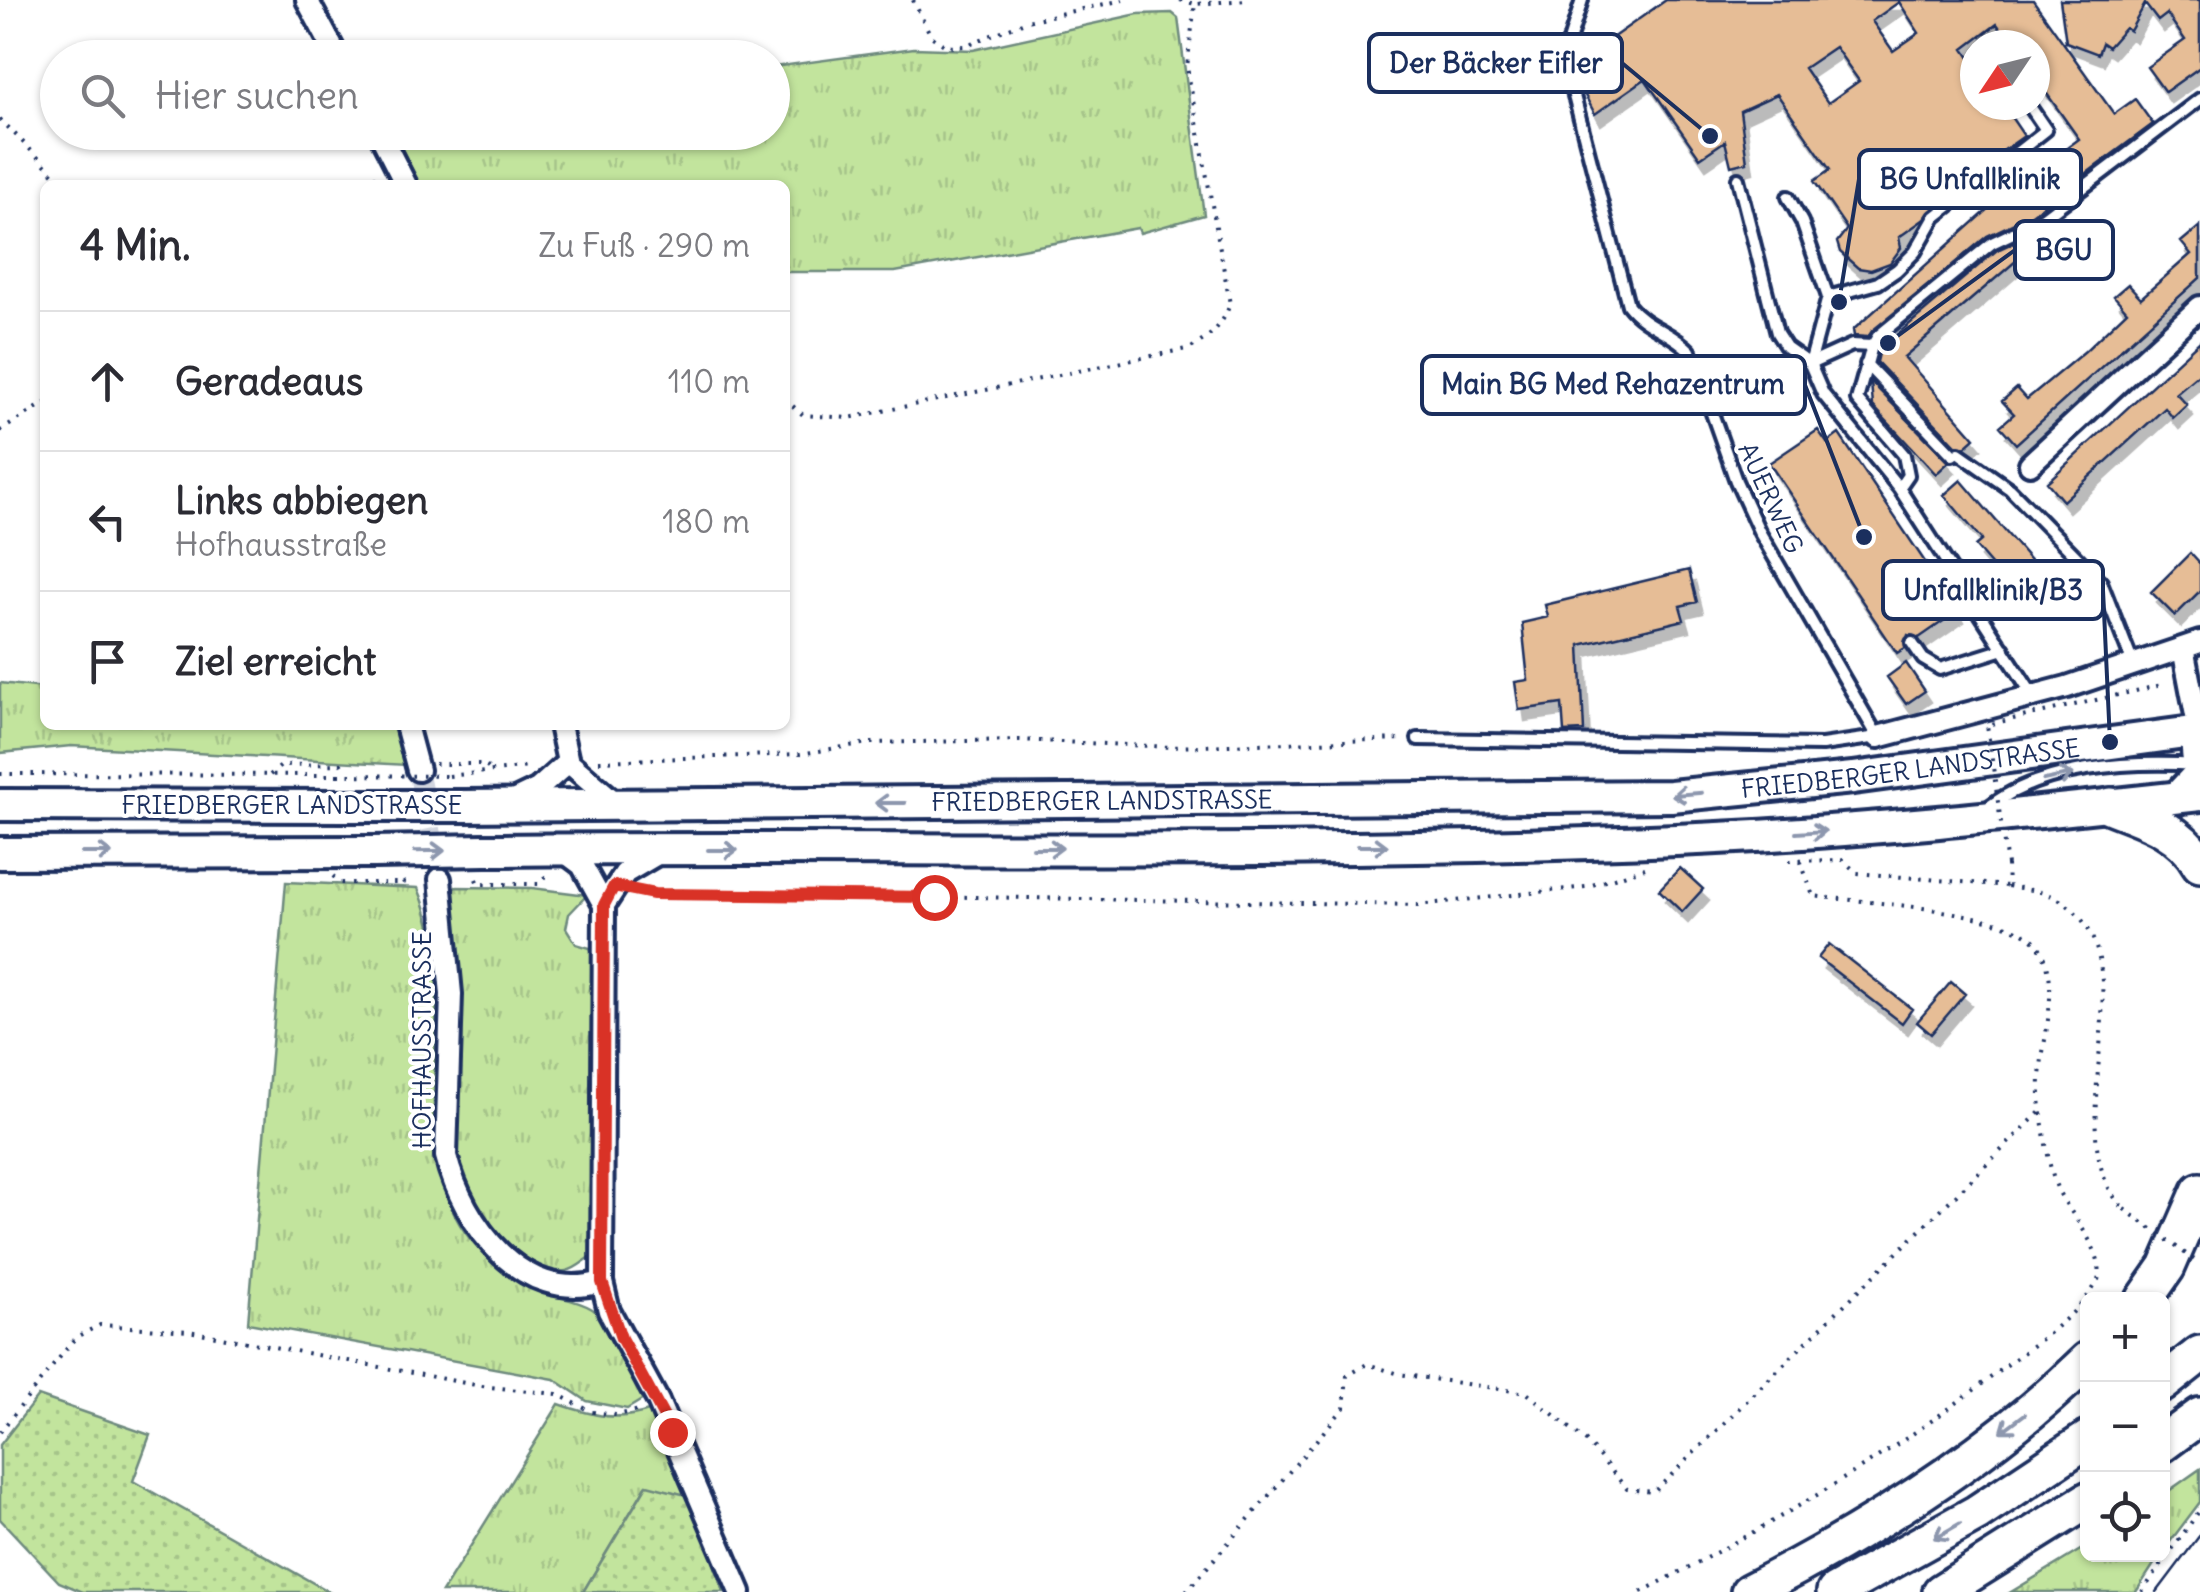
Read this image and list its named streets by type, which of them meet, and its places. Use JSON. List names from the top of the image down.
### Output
{
  "streets": {
    "main road": ["FRIEDBERGER LANDSTRASSE"],
    "street": ["HOFHAUSSTRASSE"],
    "lane": ["AUERWEG"]
  },
  "crossings": [
    ["AUERWEG", "FRIEDBERGER LANDSTRASSE"]
  ],
  "places": [
    "Der Bäcker Eifler",
    "BG Unfallklinik",
    "BGU",
    "Main BG Med Rehazentrum",
    "Unfallklinik/B3"
  ],
  "north": "bottom left",
  "page": {
    "search": "Hier suchen",
    "heading": ["4 Min.", "Zu Fuß · 290 m"],
    "list": [
      ["Geradeaus", "110 m"],
      ["Links abbiegen", "Hofhausstraße", "180 m"],
      "Ziel erreicht"
    ],
    "map_buttons": ["+", "−"]
  }
}
